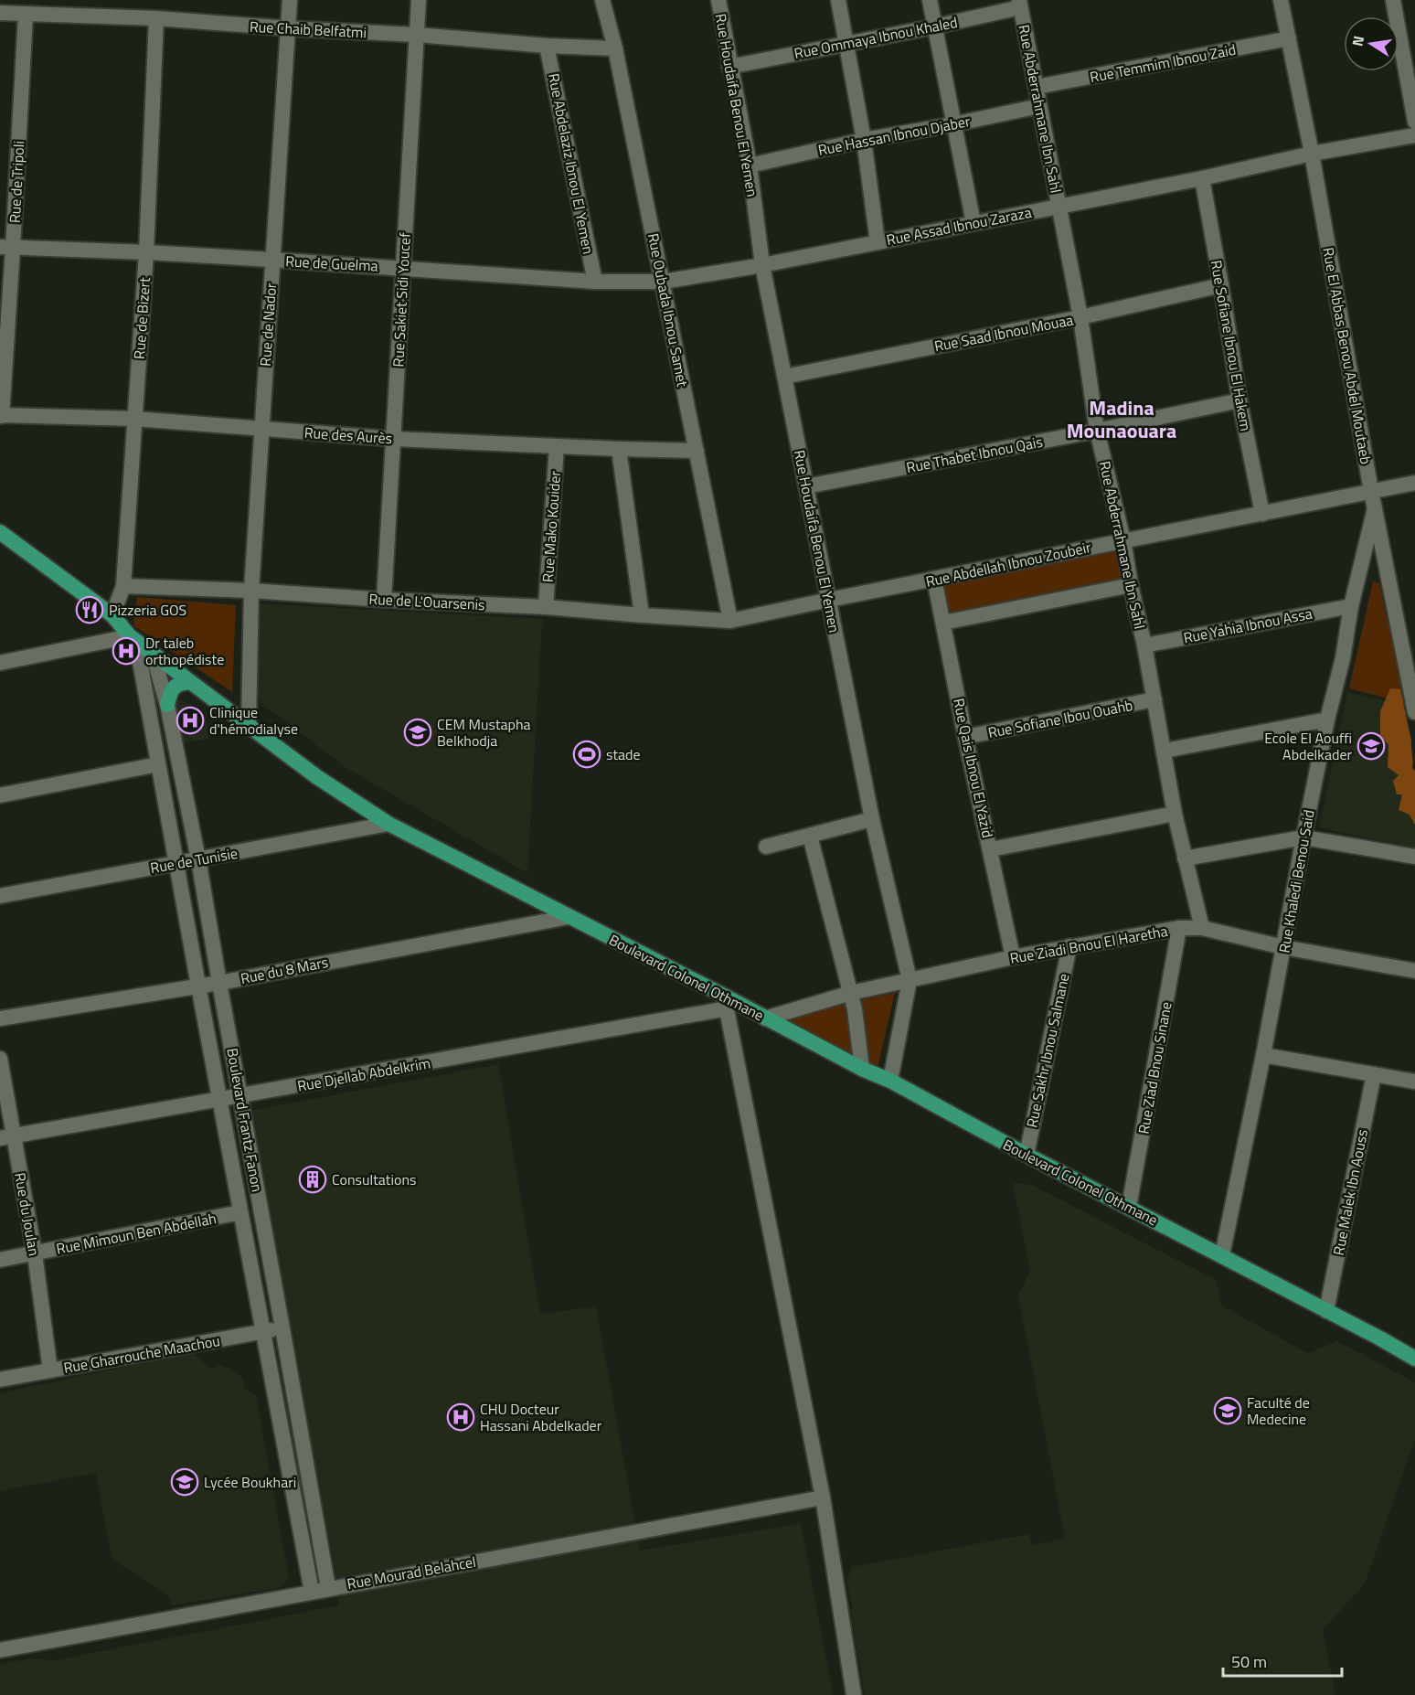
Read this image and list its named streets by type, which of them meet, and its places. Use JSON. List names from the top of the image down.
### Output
{
  "streets": {
    "main road": ["Boulevard Colonel Othmane"],
    "street": [
      "Rue Chaib Belfatmi",
      "Rue Ommaya Ibnou Khaled",
      "Rue Temmim Ibnou Zaid",
      "Rue Houdaifa Benou El Yemen",
      "Rue Abderrahmane Ibn Sahl",
      "Rue Hassan Ibnou Djaber",
      "Rue Abdelaziz Ibnou El Yemen",
      "Rue de Tripoli",
      "Rue Assad Ibnou Zaraza",
      "Rue de Guelma",
      "Rue Sakiet Sidi Youcef",
      "Rue Oubada Ibnou Samet",
      "Rue de Bizert",
      "Rue de Nador",
      "Rue Saad Ibnou Mouaa",
      "Rue Sofiane Ibnou El Hakem",
      "Rue El Abbas Benou Abdel Moutaeb",
      "Rue des Aurès",
      "Rue Thabet Ibnou Qais",
      "Rue Mako Kouider",
      "Rue Abdellah Ibnou Zoubeir",
      "Rue de L'Ouarsenis",
      "Rue Yahia Ibnou Assa",
      "Rue Sofiane Ibou Ouahb",
      "Rue Qais Ibnou El Yazid",
      "Rue de Tunisie",
      "Rue Khaledi Benou Said",
      "Rue Ziadi Bnou El Haretha",
      "Rue du 8 Mars",
      "Rue Sakhr Ibnou Salmane",
      "Rue Ziad Bnou Sinane",
      "Rue Djellab Abdelkrim",
      "Boulevard Frantz Fanon",
      "Rue Malek Ibn Aouss",
      "Rue du Joulan",
      "Rue Mimoun Ben Abdellah",
      "Rue Gharrouche Maachou",
      "Rue Mourad Belahcel"
    ]
  },
  "crossings": [
    ["Rue Chaib Belfatmi", "Rue Abdelaziz Ibnou El Yemen"],
    ["Rue Chaib Belfatmi", "Rue de Tripoli"],
    ["Rue Chaib Belfatmi", "Rue Sakiet Sidi Youcef"],
    ["Rue Chaib Belfatmi", "Rue Oubada Ibnou Samet"],
    ["Rue Chaib Belfatmi", "Rue de Bizert"],
    ["Rue Chaib Belfatmi", "Rue de Nador"],
    ["Rue Ommaya Ibnou Khaled", "Rue Houdaifa Benou El Yemen"],
    ["Rue Ommaya Ibnou Khaled", "Rue Abderrahmane Ibn Sahl"],
    ["Rue Temmim Ibnou Zaid", "Rue Abderrahmane Ibn Sahl"],
    ["Rue Temmim Ibnou Zaid", "Rue El Abbas Benou Abdel Moutaeb"],
    ["Rue Houdaifa Benou El Yemen", "Rue Hassan Ibnou Djaber"],
    ["Rue Houdaifa Benou El Yemen", "Rue Assad Ibnou Zaraza"],
    ["Rue Houdaifa Benou El Yemen", "Rue Saad Ibnou Mouaa"],
    ["Rue Houdaifa Benou El Yemen", "Rue Thabet Ibnou Qais"],
    ["Rue Houdaifa Benou El Yemen", "Rue Abdellah Ibnou Zoubeir"],
    ["Rue Houdaifa Benou El Yemen", "Rue Ziadi Bnou El Haretha"],
    ["Rue Houdaifa Benou El Yemen", "Boulevard Colonel Othmane"],
    ["Rue Abderrahmane Ibn Sahl", "Rue Hassan Ibnou Djaber"],
    ["Rue Abderrahmane Ibn Sahl", "Rue Assad Ibnou Zaraza"],
    ["Rue Abderrahmane Ibn Sahl", "Rue Saad Ibnou Mouaa"],
    ["Rue Abderrahmane Ibn Sahl", "Rue Thabet Ibnou Qais"],
    ["Rue Abderrahmane Ibn Sahl", "Rue Abdellah Ibnou Zoubeir"],
    ["Rue Abderrahmane Ibn Sahl", "Rue Yahia Ibnou Assa"],
    ["Rue Abderrahmane Ibn Sahl", "Rue Sofiane Ibou Ouahb"],
    ["Rue Abderrahmane Ibn Sahl", "Rue Ziadi Bnou El Haretha"],
    ["Rue Abdelaziz Ibnou El Yemen", "Rue de Guelma"],
    ["Rue de Tripoli", "Rue de Guelma"],
    ["Rue de Tripoli", "Rue des Aurès"],
    ["Rue Assad Ibnou Zaraza", "Rue de Guelma"],
    ["Rue Assad Ibnou Zaraza", "Rue Oubada Ibnou Samet"],
    ["Rue Assad Ibnou Zaraza", "Rue Sofiane Ibnou El Hakem"],
    ["Rue Assad Ibnou Zaraza", "Rue El Abbas Benou Abdel Moutaeb"],
    ["Rue de Guelma", "Rue Sakiet Sidi Youcef"],
    ["Rue de Guelma", "Rue Oubada Ibnou Samet"],
    ["Rue de Guelma", "Rue de Bizert"],
    ["Rue de Guelma", "Rue de Nador"],
    ["Rue Sakiet Sidi Youcef", "Rue des Aurès"],
    ["Rue Sakiet Sidi Youcef", "Rue de L'Ouarsenis"],
    ["Rue Oubada Ibnou Samet", "Rue des Aurès"],
    ["Rue Oubada Ibnou Samet", "Rue Abdellah Ibnou Zoubeir"],
    ["Rue Oubada Ibnou Samet", "Rue de L'Ouarsenis"],
    ["Rue de Bizert", "Rue des Aurès"],
    ["Rue de Bizert", "Rue de L'Ouarsenis"],
    ["Rue de Bizert", "Boulevard Colonel Othmane"],
    ["Rue de Nador", "Rue des Aurès"],
    ["Rue de Nador", "Rue de L'Ouarsenis"],
    ["Rue de Nador", "Boulevard Colonel Othmane"],
    ["Rue Saad Ibnou Mouaa", "Rue Sofiane Ibnou El Hakem"],
    ["Rue Sofiane Ibnou El Hakem", "Rue Thabet Ibnou Qais"],
    ["Rue Sofiane Ibnou El Hakem", "Rue Abdellah Ibnou Zoubeir"],
    ["Rue El Abbas Benou Abdel Moutaeb", "Rue Abdellah Ibnou Zoubeir"],
    ["Rue El Abbas Benou Abdel Moutaeb", "Rue Khaledi Benou Said"],
    ["Rue des Aurès", "Rue Mako Kouider"],
    ["Rue Mako Kouider", "Rue de L'Ouarsenis"],
    ["Rue Abdellah Ibnou Zoubeir", "Rue de L'Ouarsenis"],
    ["Rue Abdellah Ibnou Zoubeir", "Rue Qais Ibnou El Yazid"],
    ["Rue Yahia Ibnou Assa", "Rue Khaledi Benou Said"],
    ["Rue Sofiane Ibou Ouahb", "Rue Qais Ibnou El Yazid"],
    ["Rue Qais Ibnou El Yazid", "Rue Ziadi Bnou El Haretha"],
    ["Rue de Tunisie", "Boulevard Colonel Othmane"],
    ["Rue de Tunisie", "Boulevard Frantz Fanon"],
    ["Rue Khaledi Benou Said", "Rue Ziadi Bnou El Haretha"],
    ["Rue Khaledi Benou Said", "Boulevard Colonel Othmane"],
    ["Rue Ziadi Bnou El Haretha", "Boulevard Colonel Othmane"],
    ["Rue Ziadi Bnou El Haretha", "Rue Sakhr Ibnou Salmane"],
    ["Rue Ziadi Bnou El Haretha", "Rue Ziad Bnou Sinane"],
    ["Rue du 8 Mars", "Boulevard Colonel Othmane"],
    ["Rue du 8 Mars", "Boulevard Frantz Fanon"],
    ["Boulevard Colonel Othmane", "Rue Sakhr Ibnou Salmane"],
    ["Boulevard Colonel Othmane", "Rue Ziad Bnou Sinane"],
    ["Boulevard Colonel Othmane", "Rue Djellab Abdelkrim"],
    ["Boulevard Colonel Othmane", "Boulevard Frantz Fanon"],
    ["Boulevard Colonel Othmane", "Rue Malek Ibn Aouss"],
    ["Rue Djellab Abdelkrim", "Boulevard Frantz Fanon"],
    ["Rue Djellab Abdelkrim", "Rue du Joulan"],
    ["Boulevard Frantz Fanon", "Rue Gharrouche Maachou"],
    ["Boulevard Frantz Fanon", "Rue Mourad Belahcel"],
    ["Rue du Joulan", "Rue Mimoun Ben Abdellah"],
    ["Rue du Joulan", "Rue Gharrouche Maachou"]
  ],
  "districts": ["Madina Mounaouara"],
  "places": {
    "restaurant": ["Pizzeria GOS"],
    "hospital": ["Dr taleb orthopédiste", "Clinique d'hémodialyse", "CHU Docteur Hassani Abdelkader"],
    "school or university": [
      "CEM Mustapha Belkhodja",
      "Ecole El Aouffi Abdelkader",
      "Faculté de Medecine",
      "Lycée Boukhari"
    ],
    "sports": ["stade"],
    "building": ["Consultations"]
  },
  "scale_bar": "50 m",
  "north": "left"
}
